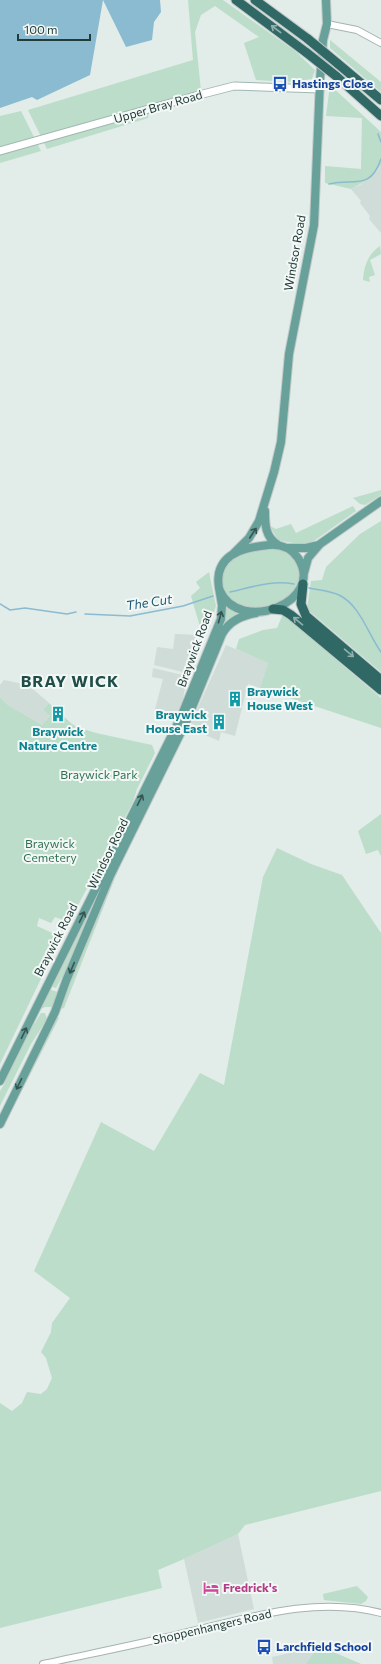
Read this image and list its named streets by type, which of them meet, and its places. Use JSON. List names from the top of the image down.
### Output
{
  "streets": {
    "main road": ["Upper Bray Road", "Windsor Road", "Braywick Road"],
    "street": ["Shoppenhangers Road"]
  },
  "crossings": [
    ["Upper Bray Road", "Windsor Road"],
    ["Windsor Road", "Braywick Road"]
  ],
  "one_way": ["Windsor Road", "Braywick Road"],
  "districts": ["BRAY WICK"],
  "water": ["The Cut"],
  "parks": ["Braywick Park", "Braywick Cemetery"],
  "places": {
    "bus stop": ["Hastings Close", "Larchfield School"],
    "building": ["Braywick House West", "Braywick Nature Centre", "Braywick House East"],
    "hotel": ["Fredrick's"]
  },
  "scale_bar": "100 m"
}
